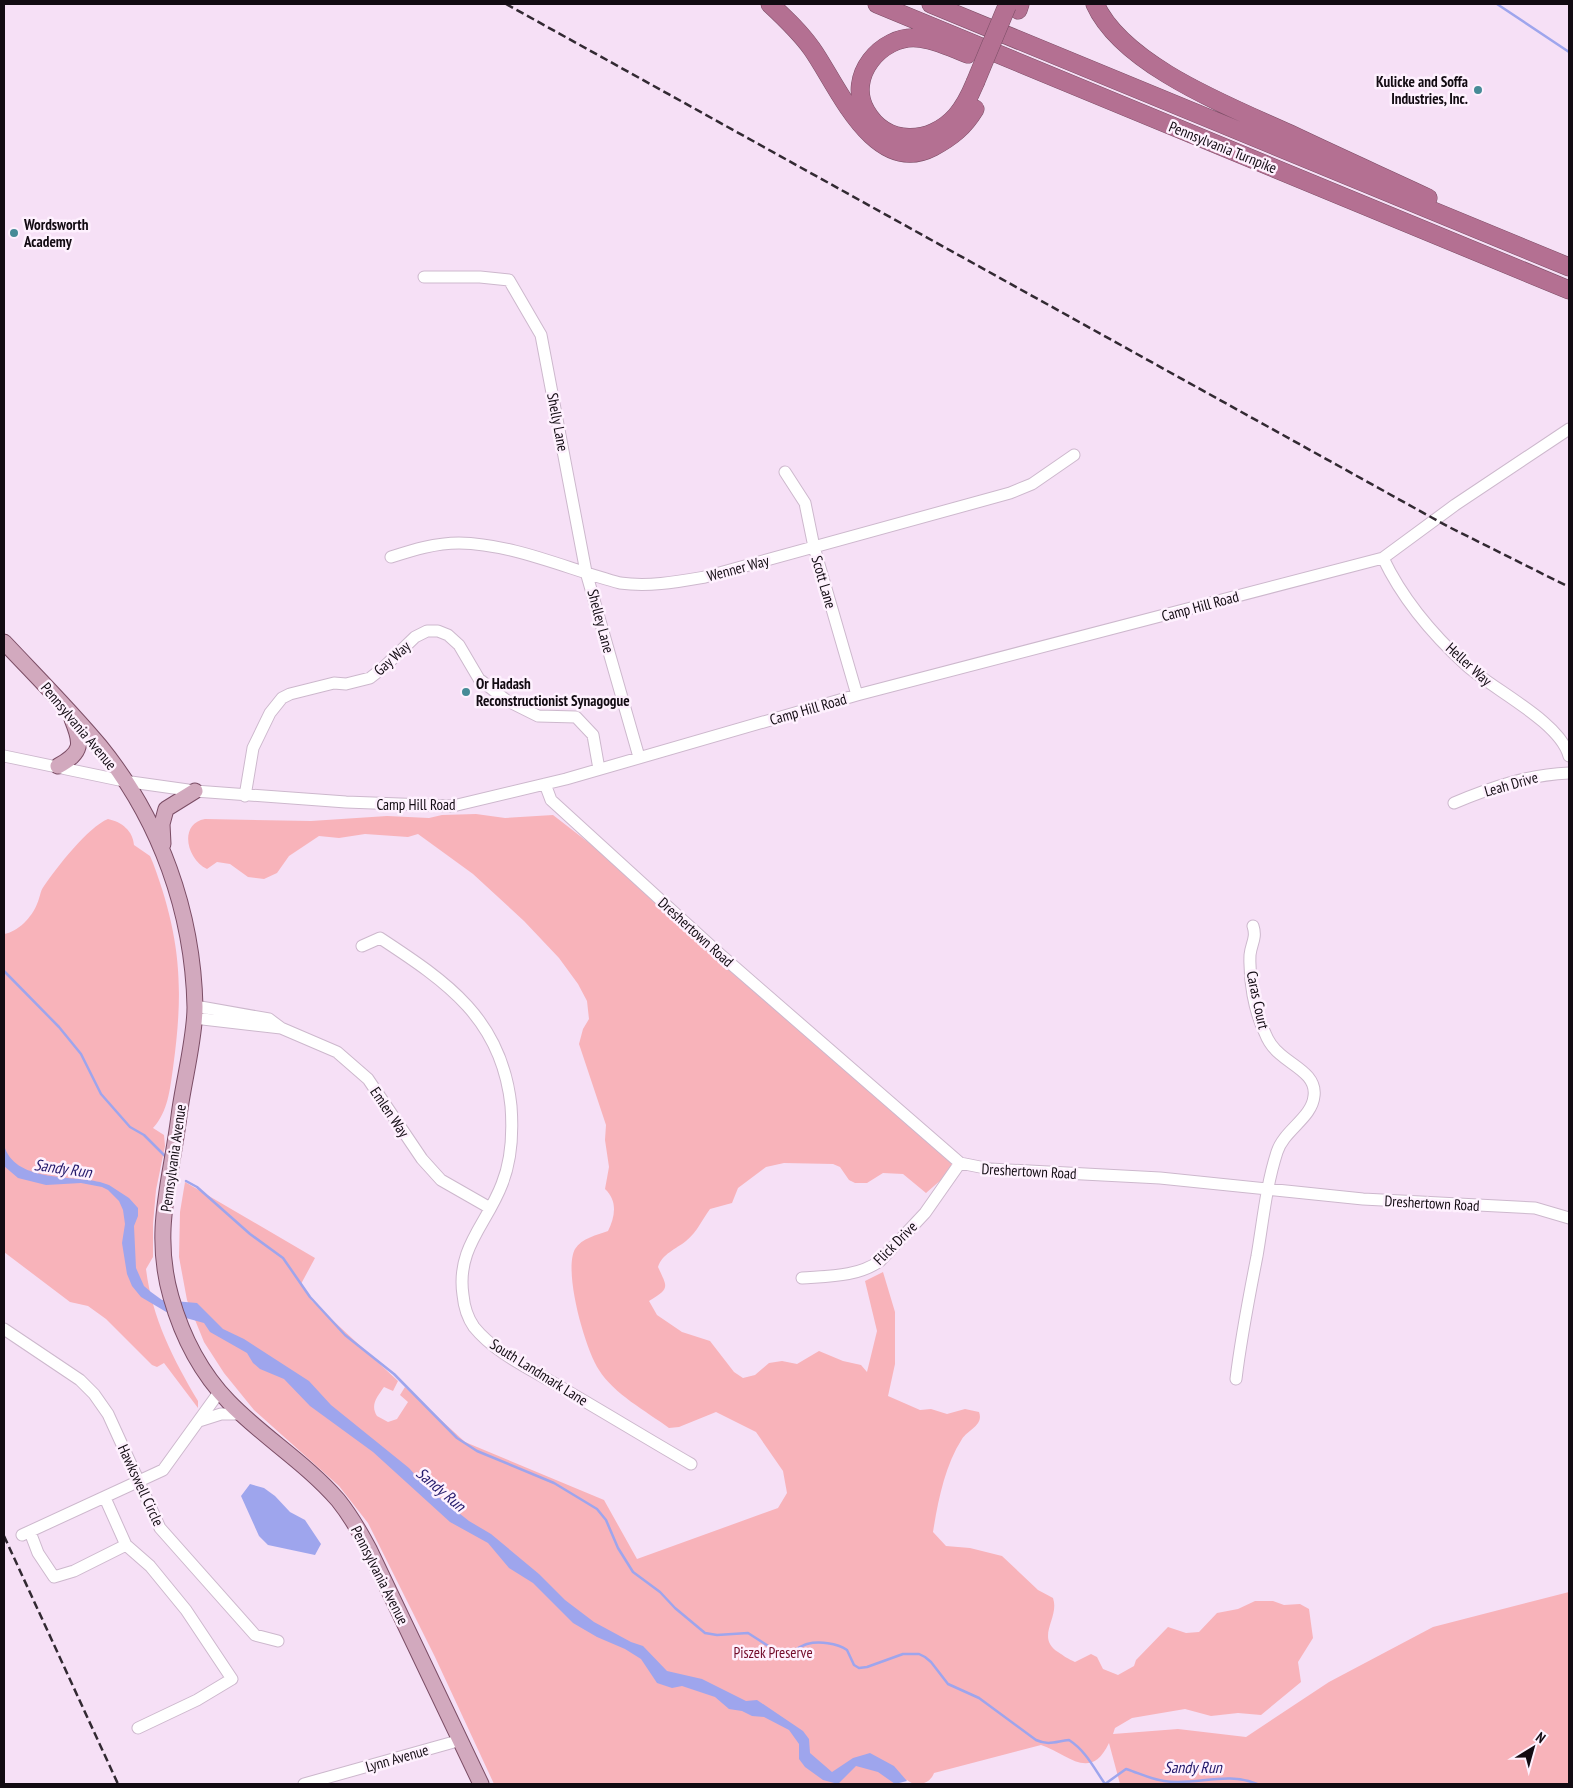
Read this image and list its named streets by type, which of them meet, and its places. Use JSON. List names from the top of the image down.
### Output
{
  "streets": {
    "highway": ["Pennsylvania Turnpike"],
    "main road": ["Pennsylvania Avenue"],
    "street": [
      "Shelly Lane",
      "Wenner Way",
      "Scott Lane",
      "Camp Hill Road",
      "Shelley Lane",
      "Gay Way",
      "Heller Way",
      "Leah Drive",
      "Dreshertown Road",
      "Caras Court",
      "Emlen Way",
      "Flick Drive",
      "South Landmark Lane",
      "Hawkswell Circle",
      "Lynn Avenue"
    ]
  },
  "crossings": [
    ["Shelly Lane", "Wenner Way"],
    ["Shelly Lane", "Shelley Lane"],
    ["Wenner Way", "Scott Lane"],
    ["Wenner Way", "Shelley Lane"],
    ["Scott Lane", "Camp Hill Road"],
    ["Camp Hill Road", "Shelley Lane"],
    ["Camp Hill Road", "Gay Way"],
    ["Camp Hill Road", "Heller Way"],
    ["Camp Hill Road", "Pennsylvania Avenue"],
    ["Camp Hill Road", "Dreshertown Road"],
    ["Pennsylvania Avenue", "Emlen Way"],
    ["Pennsylvania Avenue", "Lynn Avenue"],
    ["Dreshertown Road", "Caras Court"],
    ["Dreshertown Road", "Flick Drive"],
    ["Emlen Way", "South Landmark Lane"]
  ],
  "water": ["Sandy Run"],
  "parks": ["Piszek Preserve"],
  "places": ["Kulicke and Soffa Industries, Inc.", "Wordsworth Academy", "Or Hadash Reconstructionist Synagogue"],
  "north": "top right"
}
